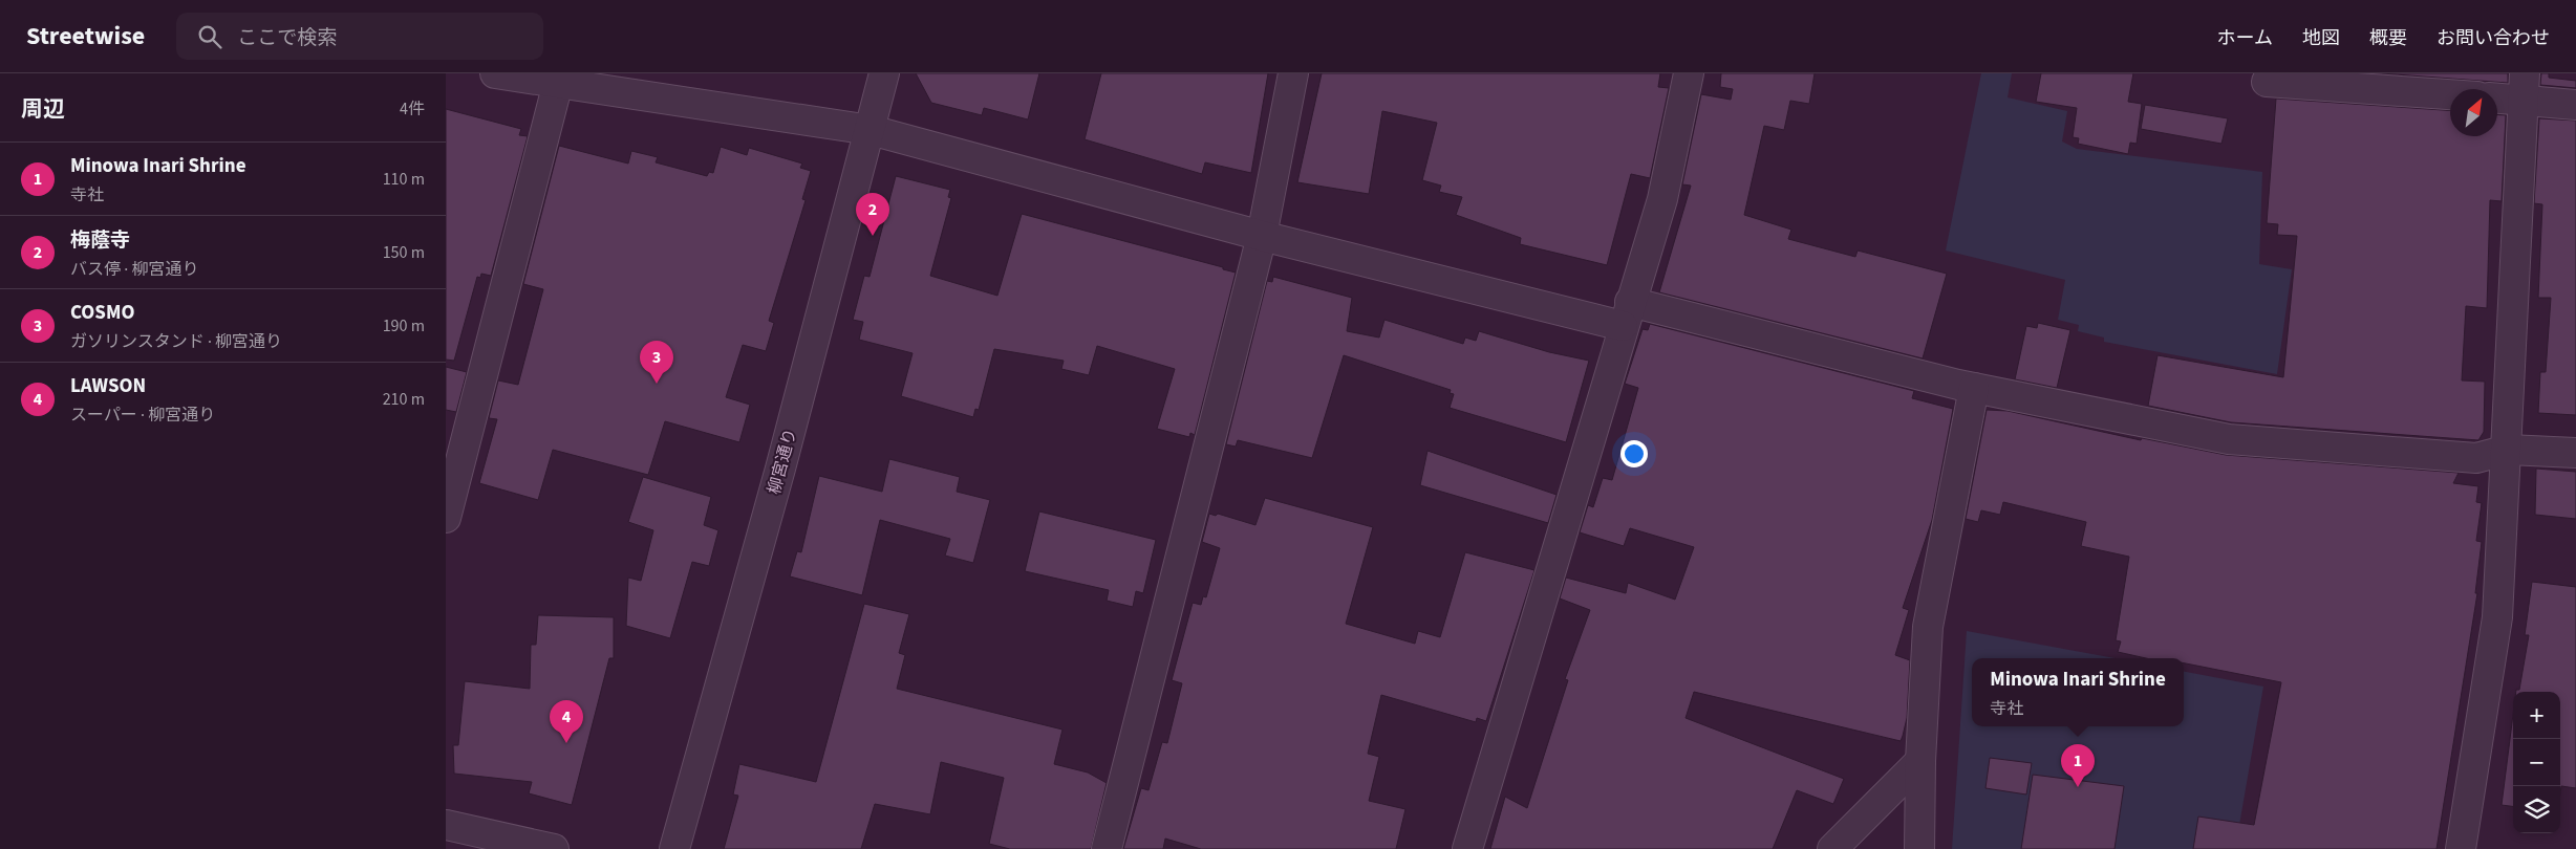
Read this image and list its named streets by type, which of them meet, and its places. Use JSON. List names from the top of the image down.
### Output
{
  "streets": {
    "street": ["柳宮通り"]
  },
  "north": "top right",
  "page": {
    "header": "Streetwise",
    "search": "ここで検索",
    "nav": [
      "ホーム",
      "地図",
      "概要",
      "お問い合わせ"
    ],
    "heading": ["周辺", "4件"],
    "list": [
      {
        "mark": "1",
        "name": "Minowa Inari Shrine",
        "note": "寺社",
        "value": "110 m"
      },
      {
        "mark": "2",
        "name": "梅蔭寺",
        "note": "バス停 · 柳宮通り",
        "value": "150 m"
      },
      {
        "mark": "3",
        "name": "COSMO",
        "note": "ガソリンスタンド · 柳宮通り",
        "value": "190 m"
      },
      {
        "mark": "4",
        "name": "LAWSON",
        "note": "スーパー · 柳宮通り",
        "value": "210 m"
      }
    ],
    "pins": [
      "2",
      "3",
      "4",
      "1"
    ],
    "popup": ["Minowa Inari Shrine", "寺社"],
    "map_buttons": ["+", "−"]
  }
}
